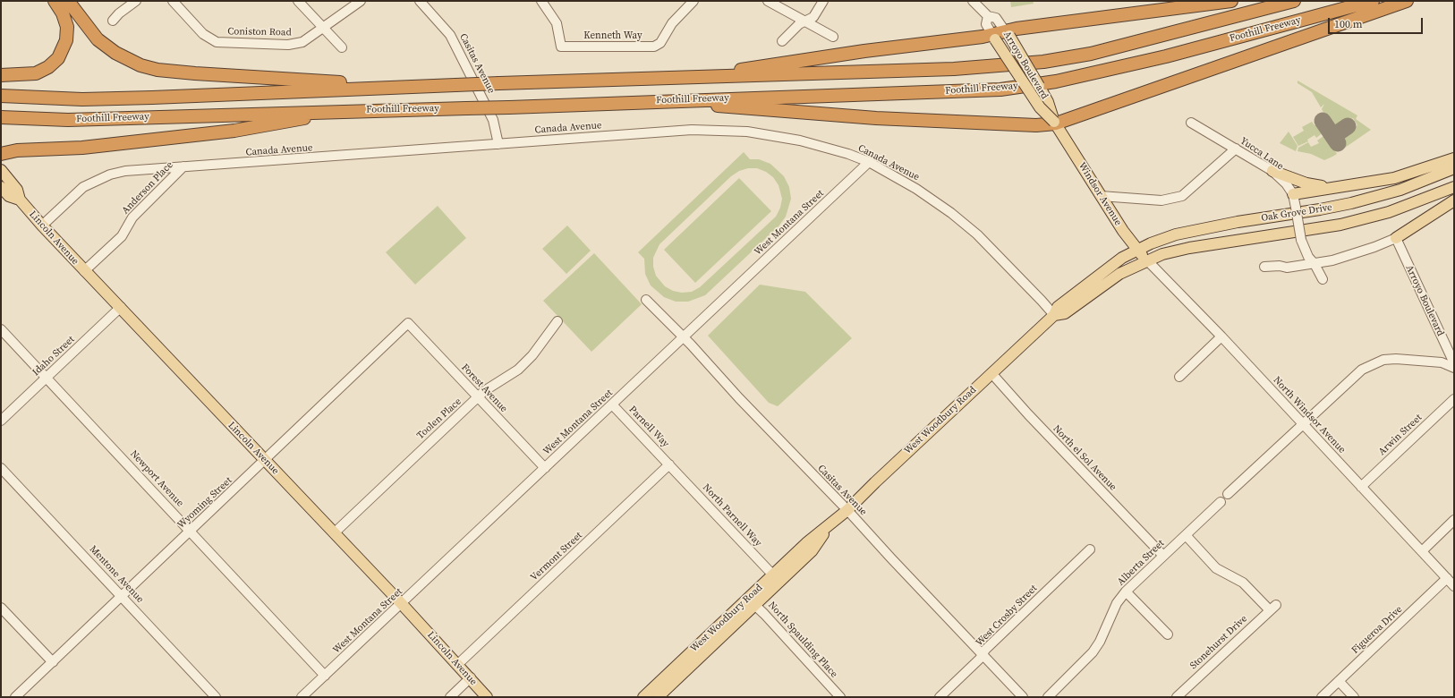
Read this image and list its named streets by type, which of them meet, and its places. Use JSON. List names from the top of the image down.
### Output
{
  "streets": {
    "highway": ["Foothill Freeway"],
    "main road": [
      "Arroyo Boulevard",
      "Windsor Avenue",
      "Oak Grove Drive",
      "Lincoln Avenue",
      "West Woodbury Road"
    ],
    "street": [
      "Coniston Road",
      "Kenneth Way",
      "Casitas Avenue",
      "Canada Avenue",
      "Yucca Lane",
      "Anderson Place",
      "West Montana Street",
      "Idaho Street",
      "Forest Avenue",
      "North Windsor Avenue",
      "Toolen Place",
      "Parnell Way",
      "Arwin Street",
      "North el Sol Avenue",
      "Newport Avenue",
      "Wyoming Street",
      "North Parnell Way",
      "Vermont Street",
      "Alberta Street",
      "Mentone Avenue",
      "West Crosby Street",
      "Figueroa Drive",
      "North Spaulding Place",
      "Stonehurst Drive"
    ]
  },
  "crossings": [
    ["Casitas Avenue", "Canada Avenue"],
    ["Casitas Avenue", "West Montana Street"],
    ["Casitas Avenue", "West Woodbury Road"],
    ["Casitas Avenue", "West Crosby Street"],
    ["Arroyo Boulevard", "Windsor Avenue"],
    ["Canada Avenue", "Anderson Place"],
    ["Canada Avenue", "West Montana Street"],
    ["Canada Avenue", "Lincoln Avenue"],
    ["Canada Avenue", "West Woodbury Road"],
    ["Anderson Place", "Lincoln Avenue"],
    ["Windsor Avenue", "Oak Grove Drive"],
    ["Windsor Avenue", "North Windsor Avenue"],
    ["Windsor Avenue", "West Woodbury Road"],
    ["Oak Grove Drive", "North Windsor Avenue"],
    ["Oak Grove Drive", "West Woodbury Road"],
    ["West Montana Street", "Lincoln Avenue"],
    ["West Montana Street", "Forest Avenue"],
    ["West Montana Street", "Parnell Way"],
    ["West Montana Street", "Newport Avenue"],
    ["Lincoln Avenue", "Idaho Street"],
    ["Lincoln Avenue", "Toolen Place"],
    ["Lincoln Avenue", "Wyoming Street"],
    ["Lincoln Avenue", "Vermont Street"],
    ["Idaho Street", "Newport Avenue"],
    ["Forest Avenue", "Toolen Place"],
    ["Forest Avenue", "Wyoming Street"],
    ["North Windsor Avenue", "West Woodbury Road"],
    ["North Windsor Avenue", "Arwin Street"],
    ["North Windsor Avenue", "Figueroa Drive"],
    ["West Woodbury Road", "North el Sol Avenue"],
    ["West Woodbury Road", "North Parnell Way"],
    ["West Woodbury Road", "North Spaulding Place"],
    ["Parnell Way", "North Parnell Way"],
    ["Parnell Way", "Vermont Street"],
    ["North el Sol Avenue", "Alberta Street"],
    ["Newport Avenue", "Wyoming Street"],
    ["Wyoming Street", "Mentone Avenue"],
    ["North Parnell Way", "Vermont Street"],
    ["Alberta Street", "Stonehurst Drive"]
  ],
  "scale_bar": "100 m"
}
